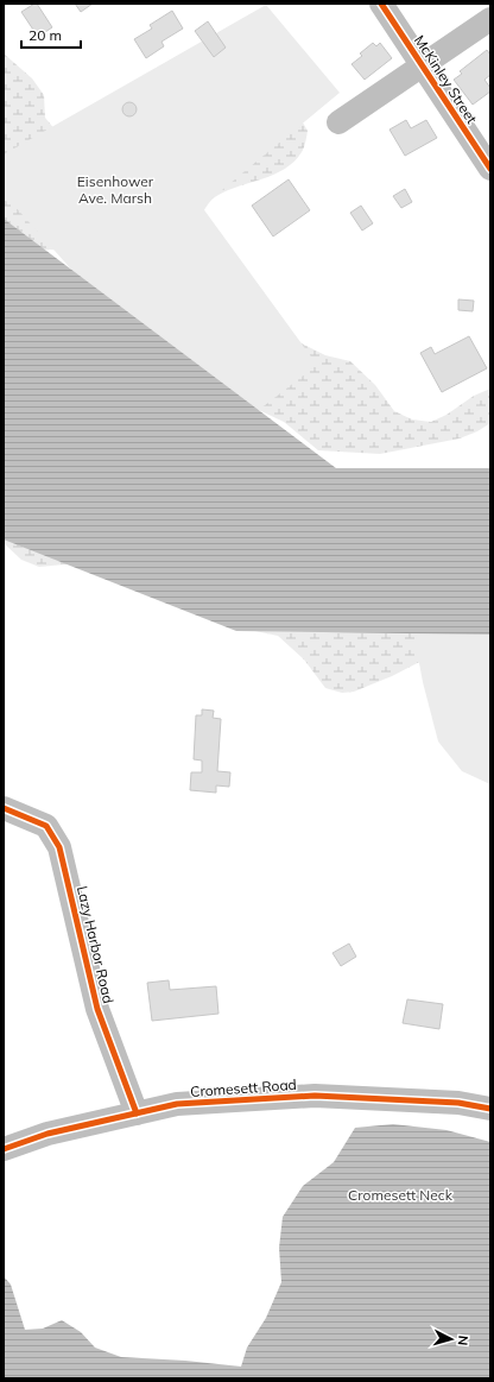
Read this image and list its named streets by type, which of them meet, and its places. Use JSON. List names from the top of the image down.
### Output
{
  "streets": {
    "street": ["McKinley Street", "Lazy Harbor Road", "Cromesett Road"]
  },
  "crossings": [
    ["Lazy Harbor Road", "Cromesett Road"]
  ],
  "parks": ["Eisenhower Ave. Marsh", "Cromesett Neck"],
  "scale_bar": "20 m",
  "north": "right"
}
